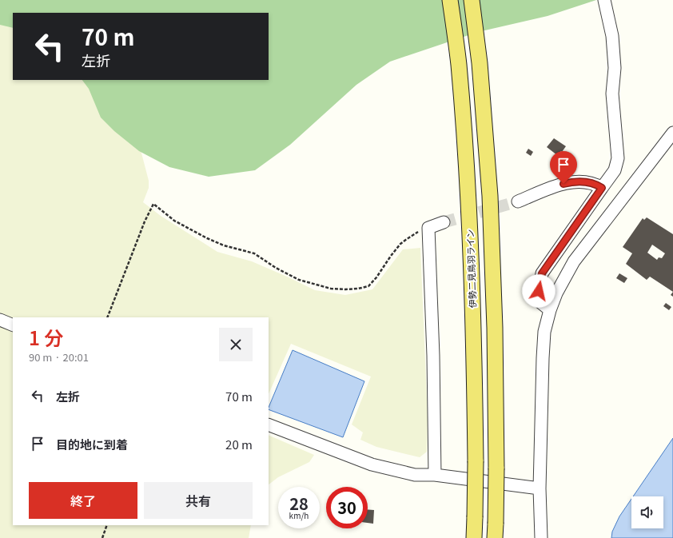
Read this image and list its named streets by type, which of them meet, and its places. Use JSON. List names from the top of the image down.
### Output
{
  "streets": {
    "main road": ["伊勢二見鳥羽ライン"]
  },
  "page": {
    "turn": ["70 m", "左折"],
    "heading": ["1 分", "90 m · 20:01"],
    "list": [
      {
        "name": "左折",
        "value": "70 m"
      },
      {
        "name": "目的地に到着",
        "value": "20 m"
      }
    ],
    "buttons": ["終了", "共有"],
    "speed": "28 km/h",
    "limit": "30"
  }
}
